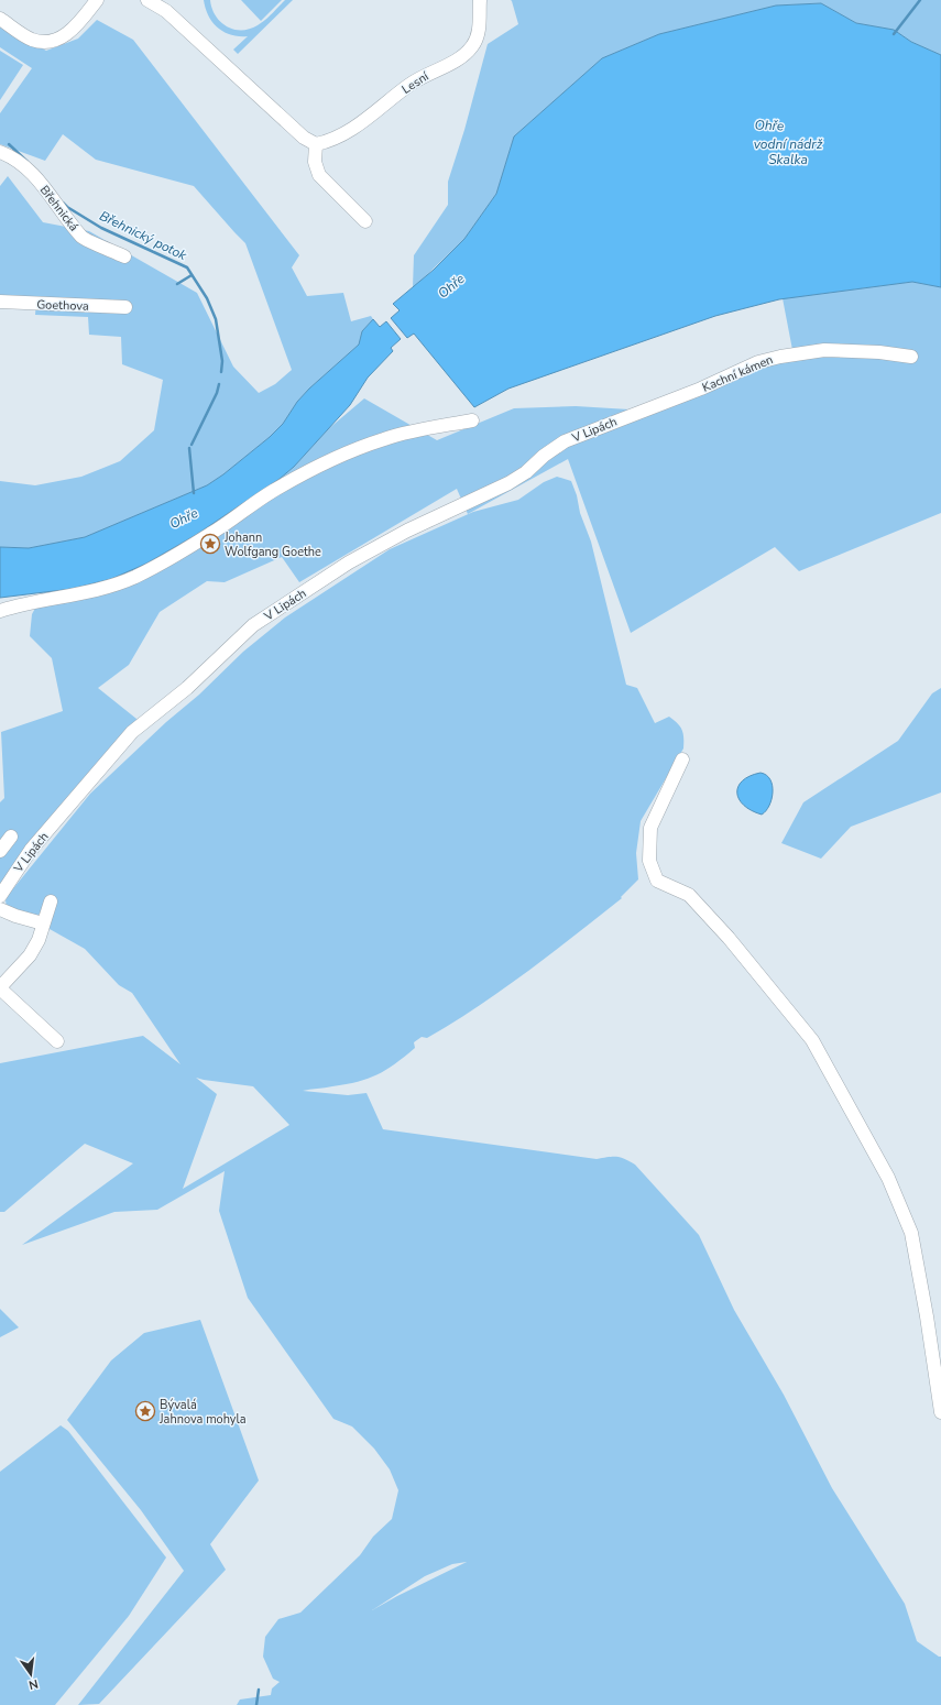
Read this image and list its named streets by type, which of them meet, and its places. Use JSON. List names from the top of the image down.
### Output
{
  "streets": {
    "street": [
      "Lesní",
      "Břehnická",
      "Goethova",
      "Kachní kámen",
      "V Lipách"
    ]
  },
  "crossings": [
    ["Kachní kámen", "V Lipách"]
  ],
  "water": ["Ohře", "vodní nádrž Skalka", "Břehnický potok"],
  "places": {
    "place": ["Johann Wolfgang Goethe", "Bývalá Jahnova mohyla"]
  },
  "north": "bottom"
}
